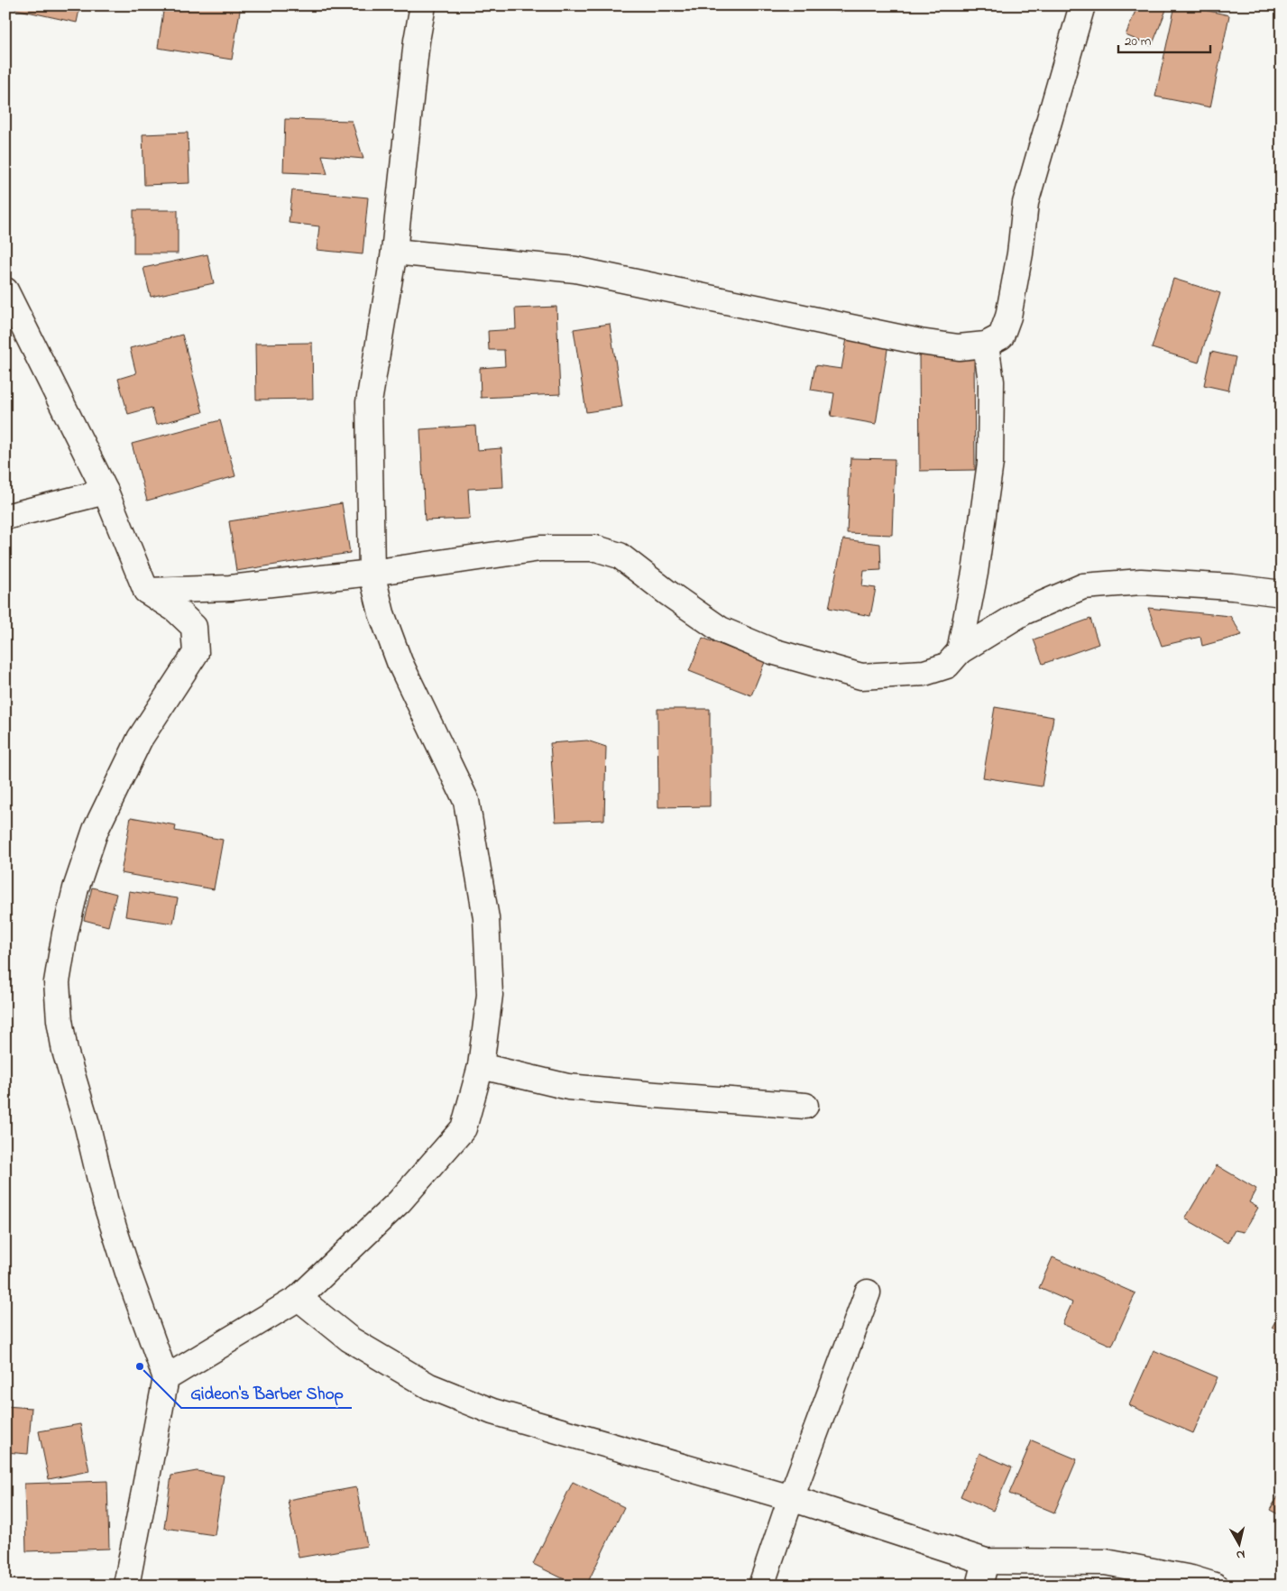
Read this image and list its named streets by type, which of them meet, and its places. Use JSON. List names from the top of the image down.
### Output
{
  "places": ["Gideon's Barber Shop"],
  "scale_bar": "20 m",
  "north": "bottom"
}
